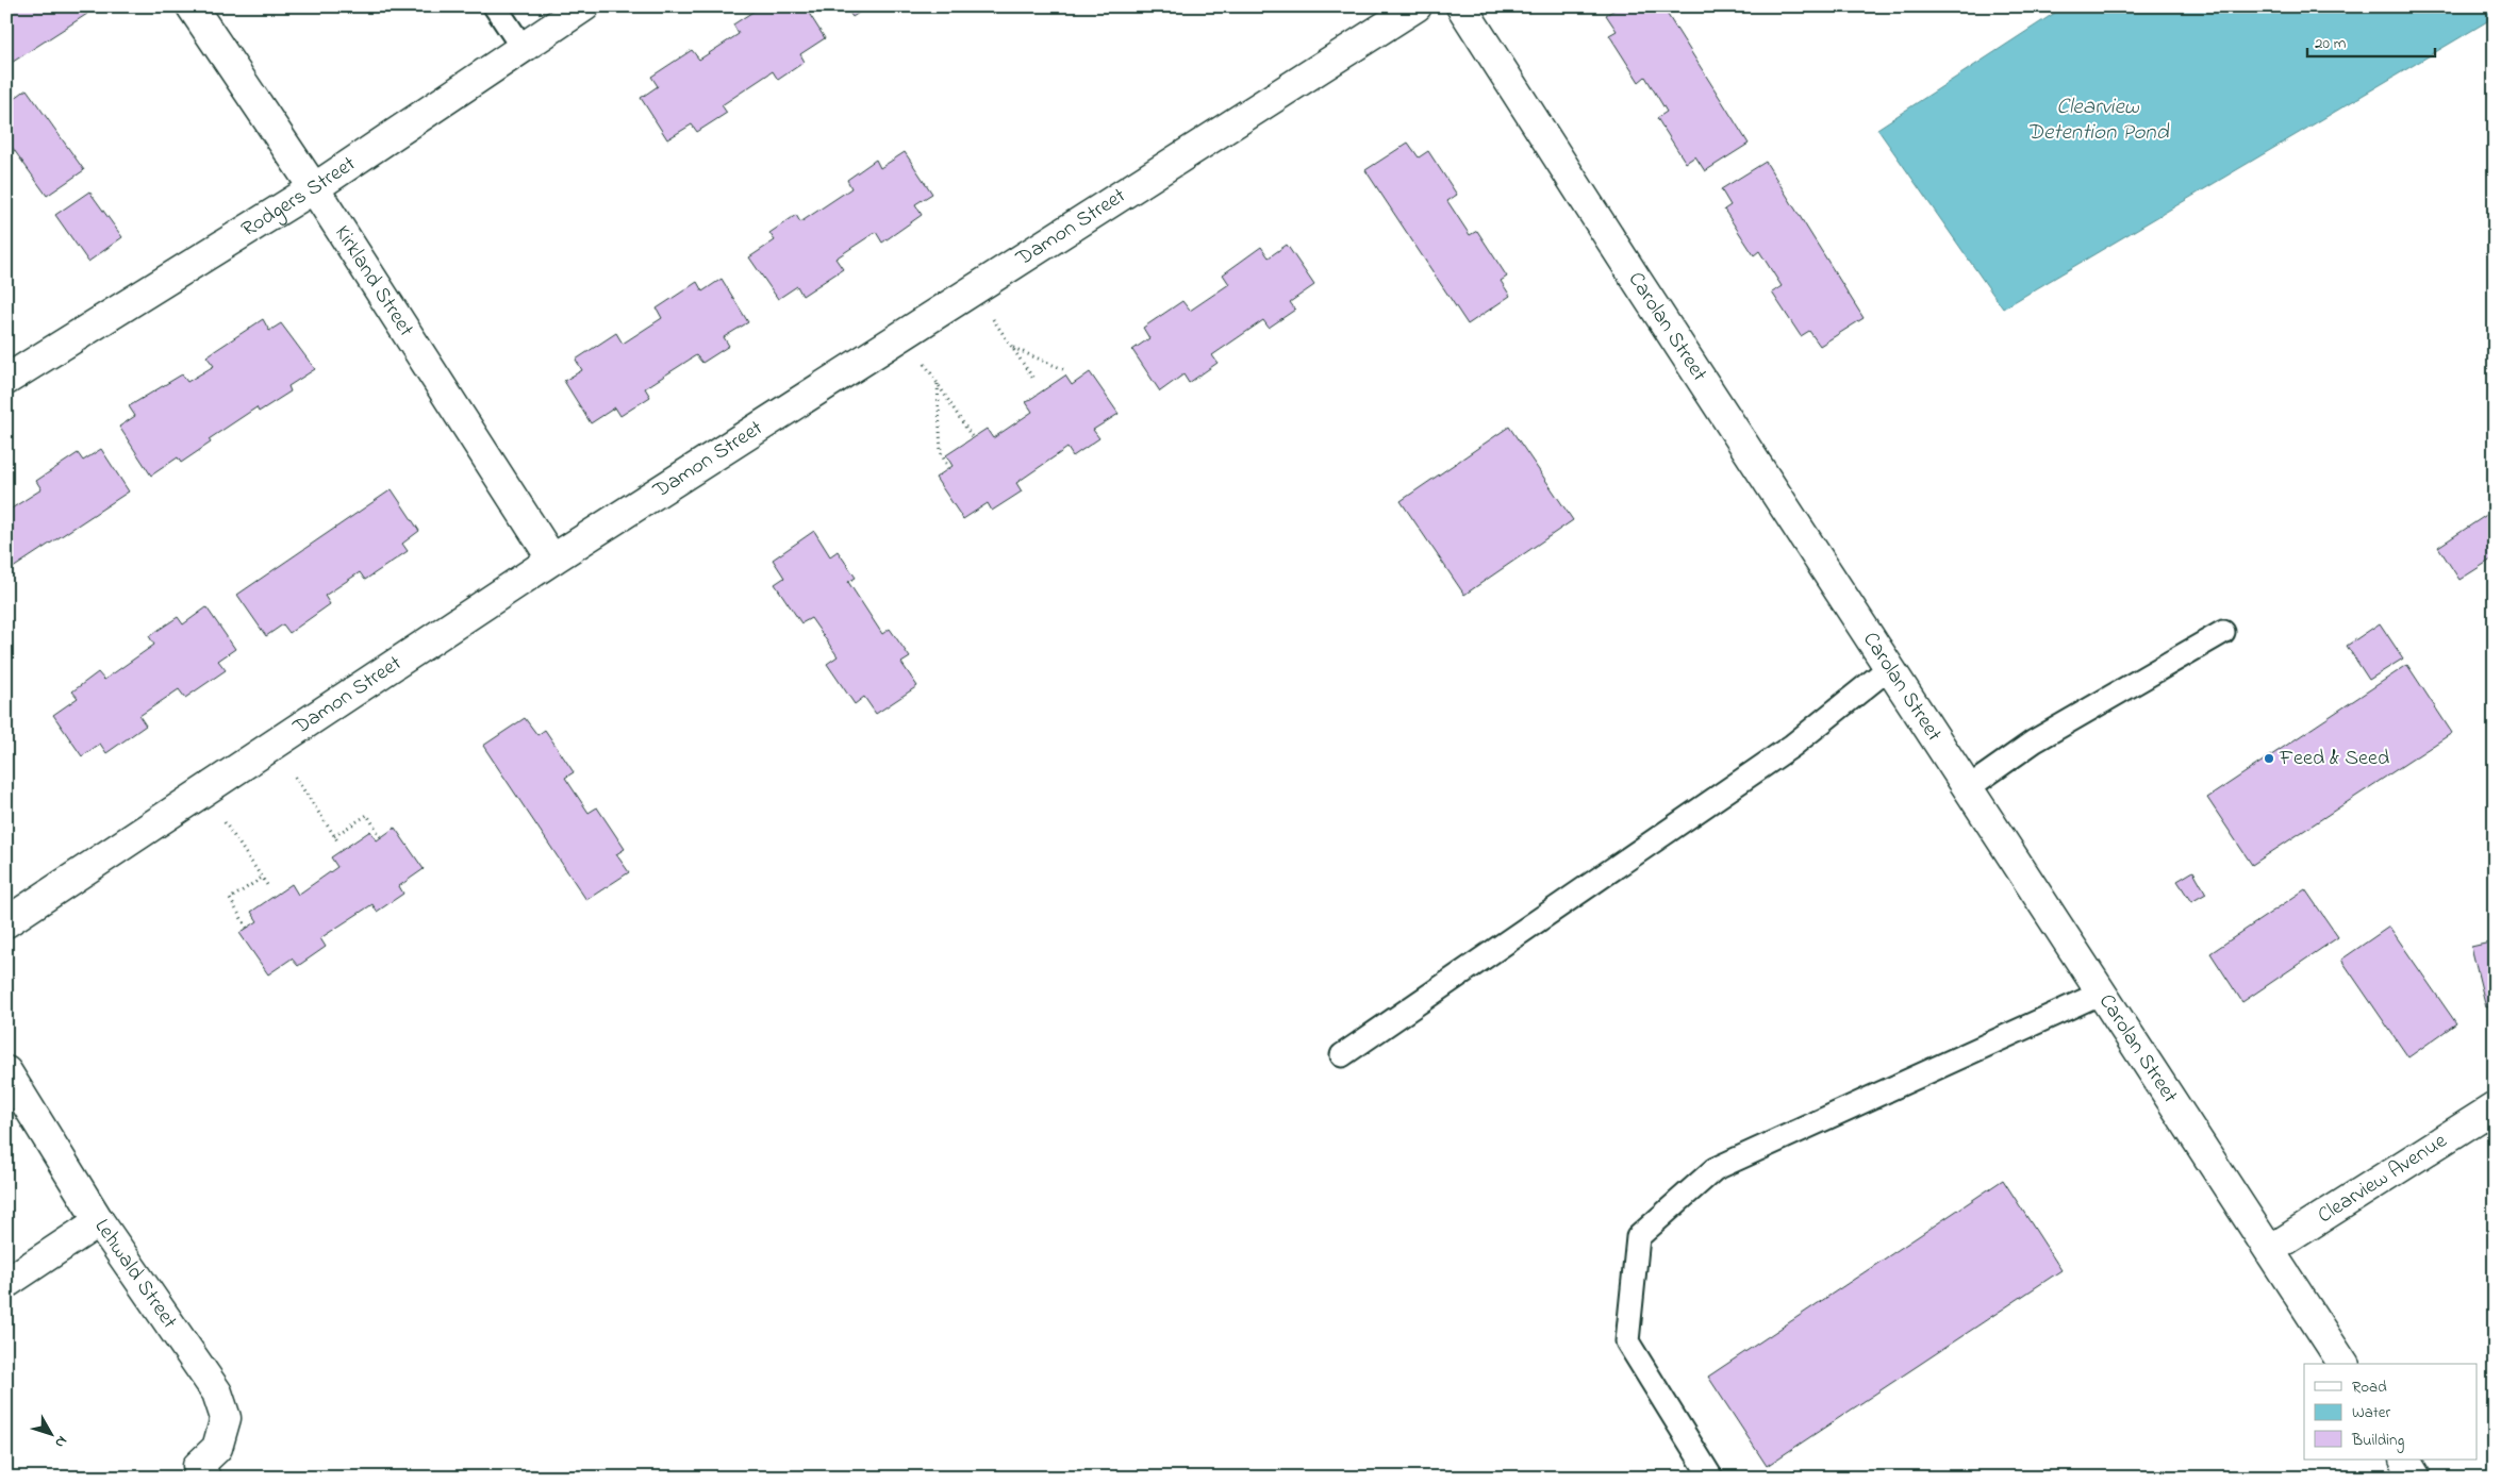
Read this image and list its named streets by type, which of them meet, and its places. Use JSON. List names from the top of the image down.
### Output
{
  "streets": {
    "street": [
      "Rodgers Street",
      "Damon Street",
      "Kirkland Street",
      "Carolan Street",
      "Clearview Avenue",
      "Lehwald Street"
    ]
  },
  "crossings": [
    ["Rodgers Street", "Kirkland Street"],
    ["Damon Street", "Kirkland Street"],
    ["Carolan Street", "Clearview Avenue"]
  ],
  "water": ["Clearview Detention Pond"],
  "places": ["Feed & Seed"],
  "legend": ["Road", "Water", "Building"],
  "scale_bar": "20 m",
  "north": "bottom right"
}
